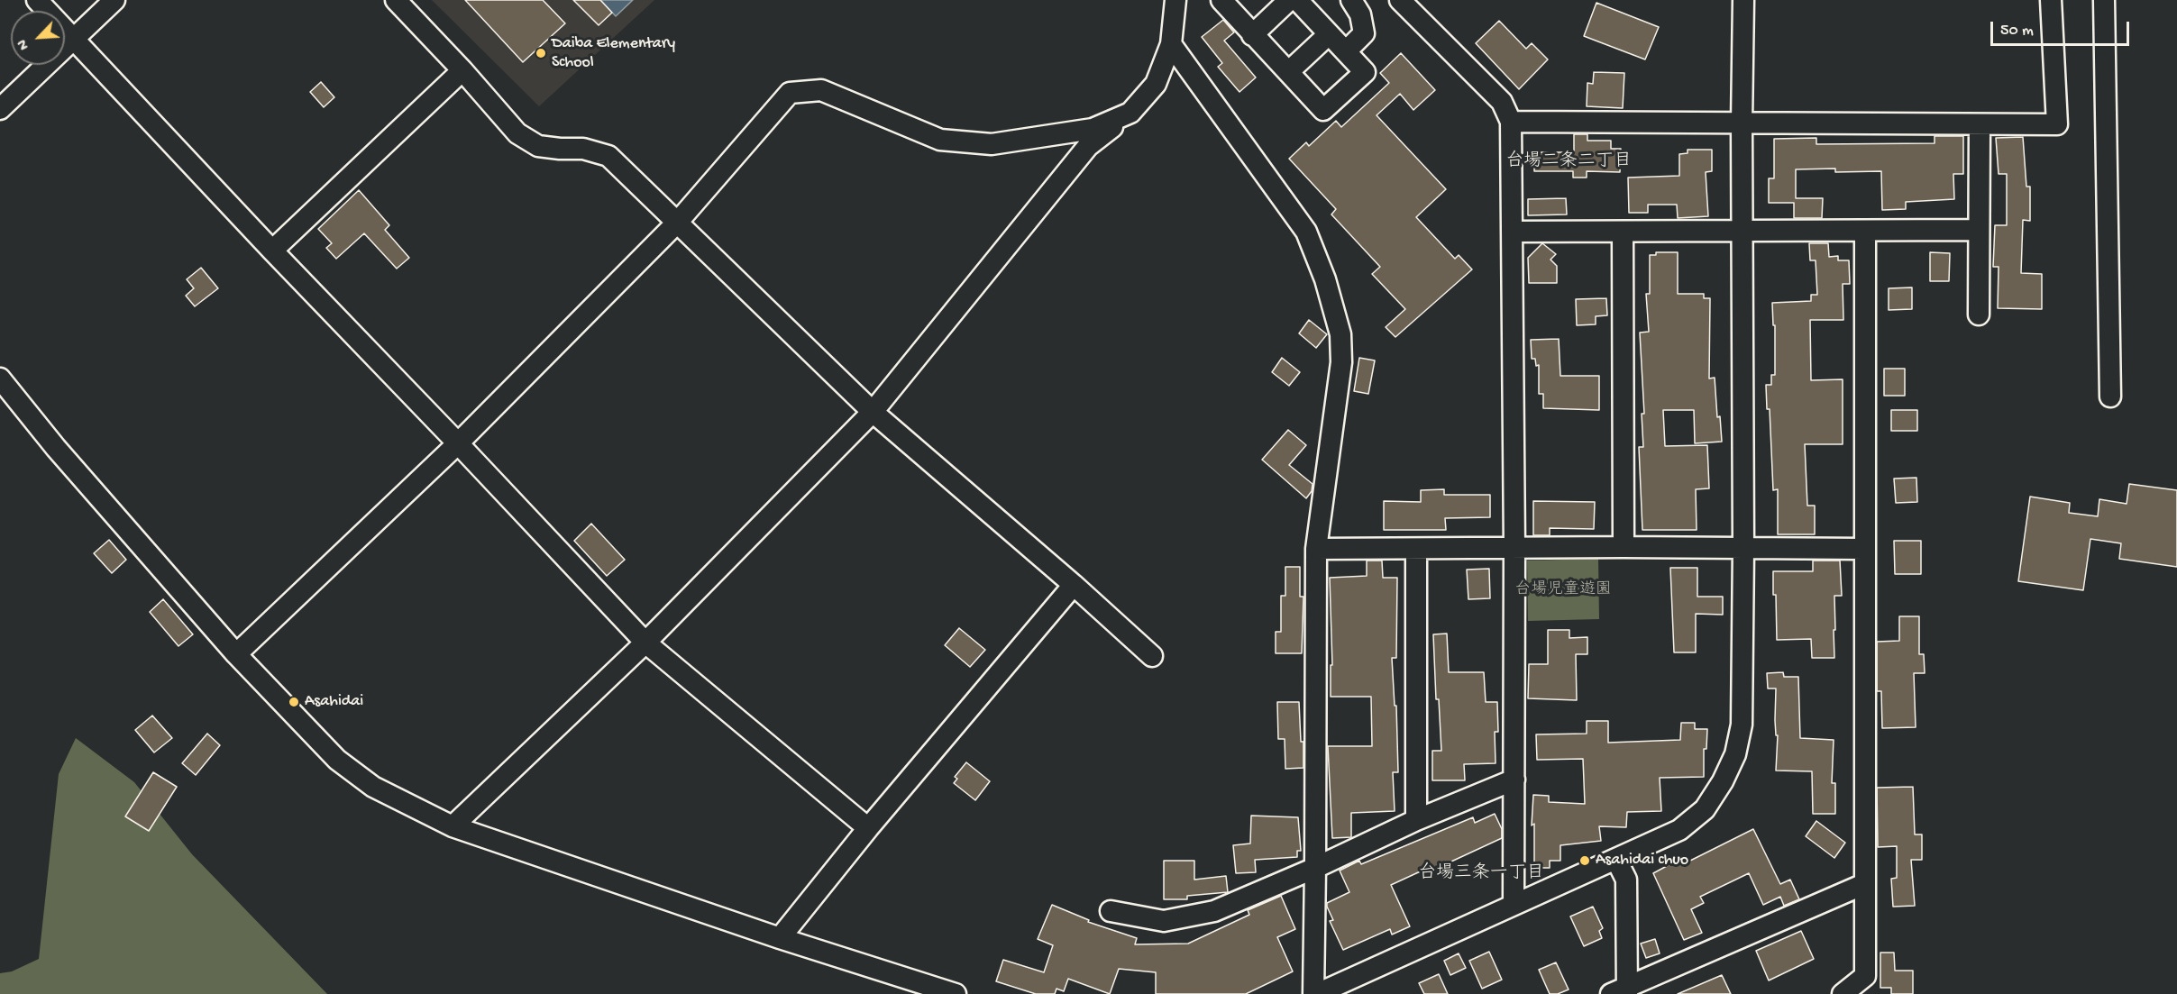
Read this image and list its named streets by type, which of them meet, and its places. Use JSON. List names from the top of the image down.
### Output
{
  "districts": ["台場二条二丁目", "台場三条一丁目"],
  "parks": ["台場児童遊園"],
  "places": ["Daiba Elementary School", "Asahidai", "Asahidai chuo"],
  "scale_bar": "50 m",
  "north": "bottom left"
}
